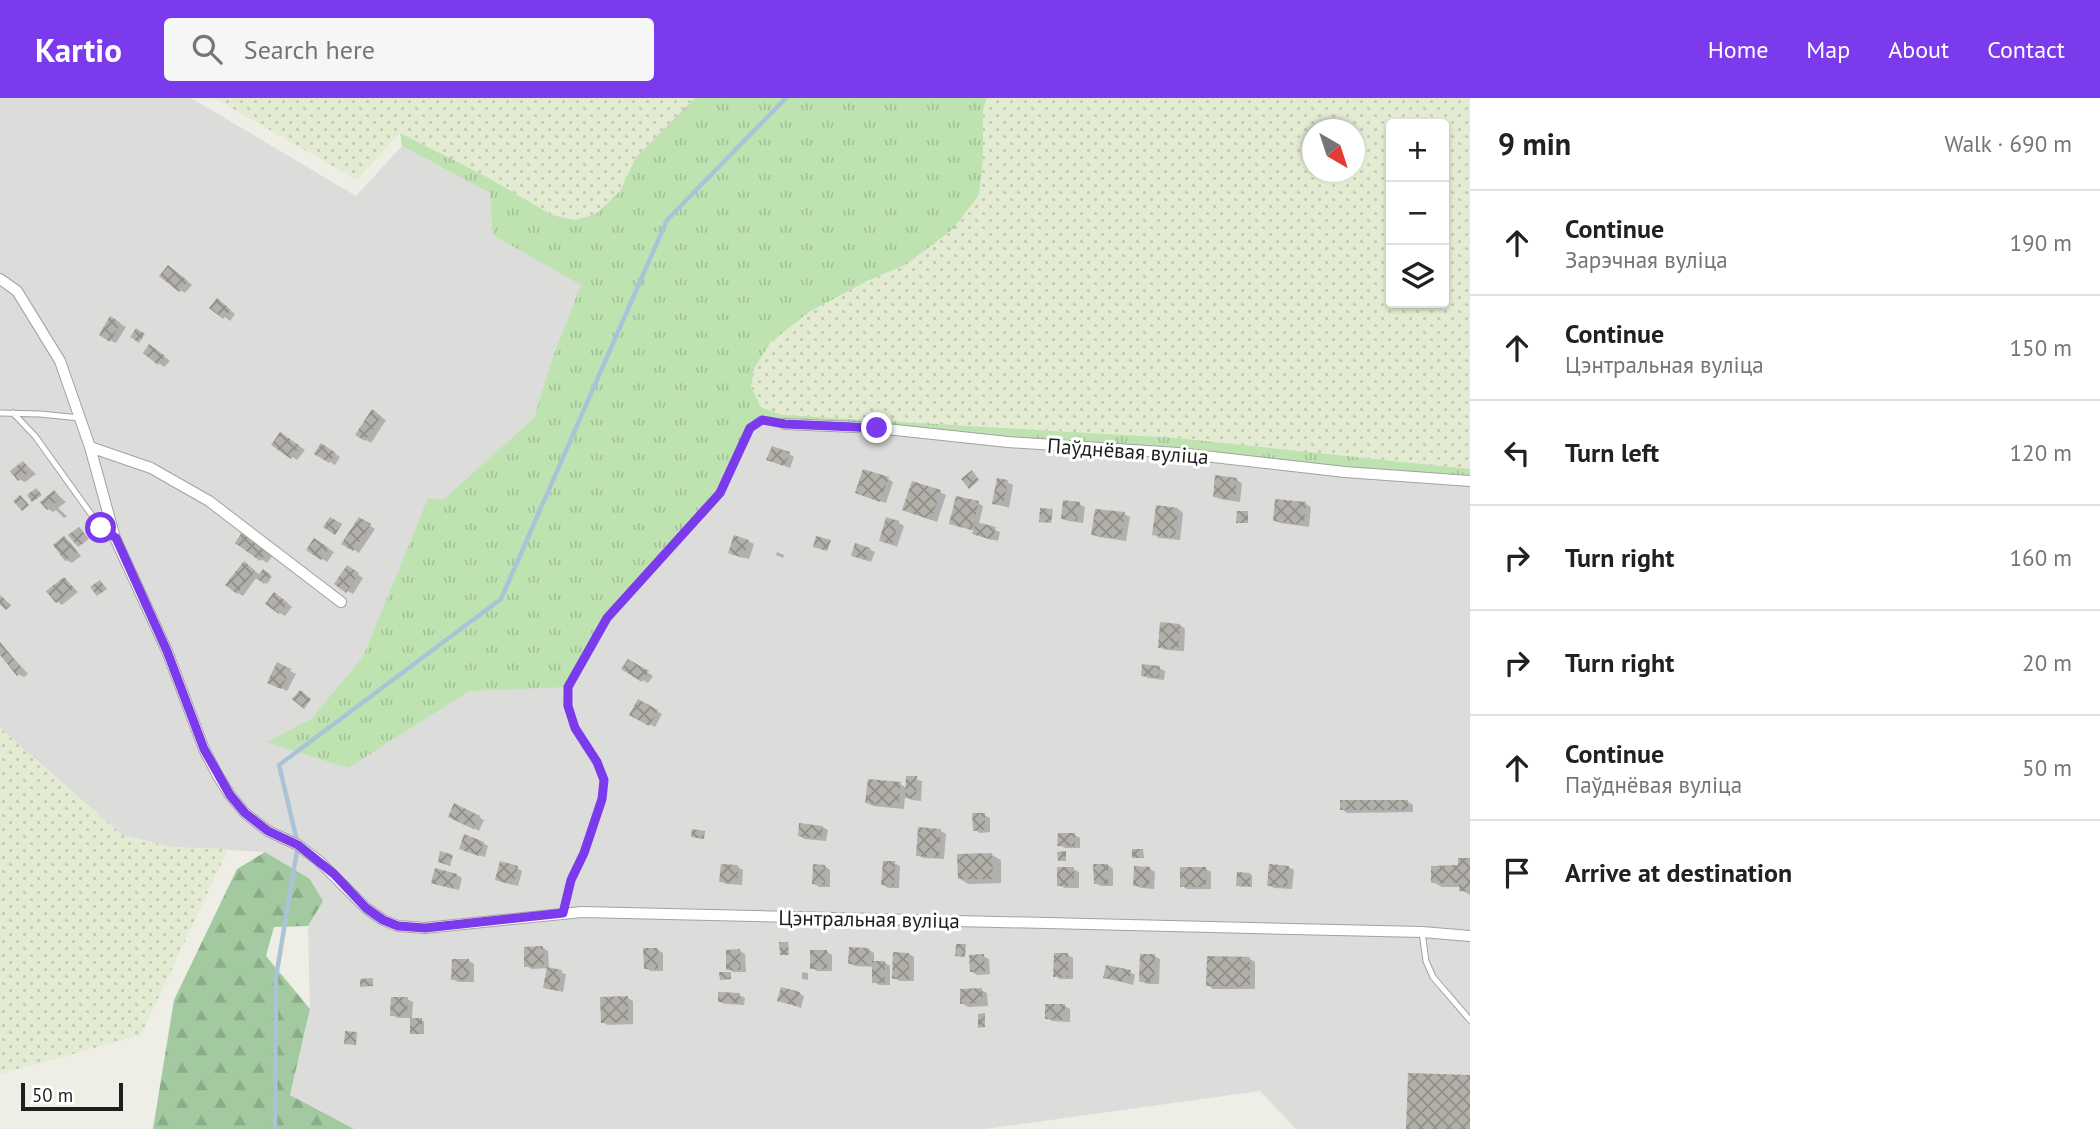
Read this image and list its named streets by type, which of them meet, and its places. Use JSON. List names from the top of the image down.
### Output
{
  "streets": {
    "street": ["Паўднёвая вуліца", "Цэнтральная вуліца"]
  },
  "scale_bar": "50 m",
  "north": "bottom right",
  "page": {
    "header": "Kartio",
    "search": "Search here",
    "nav": [
      "Home",
      "Map",
      "About",
      "Contact"
    ],
    "heading": ["9 min", "Walk · 690 m"],
    "map_buttons": ["+", "−"],
    "list": [
      ["Continue", "Зарэчная вуліца", "190 m"],
      ["Continue", "Цэнтральная вуліца", "150 m"],
      ["Turn left", "120 m"],
      ["Turn right", "160 m"],
      ["Turn right", "20 m"],
      ["Continue", "Паўднёвая вуліца", "50 m"],
      "Arrive at destination"
    ],
    "scale": "50 m"
  }
}
